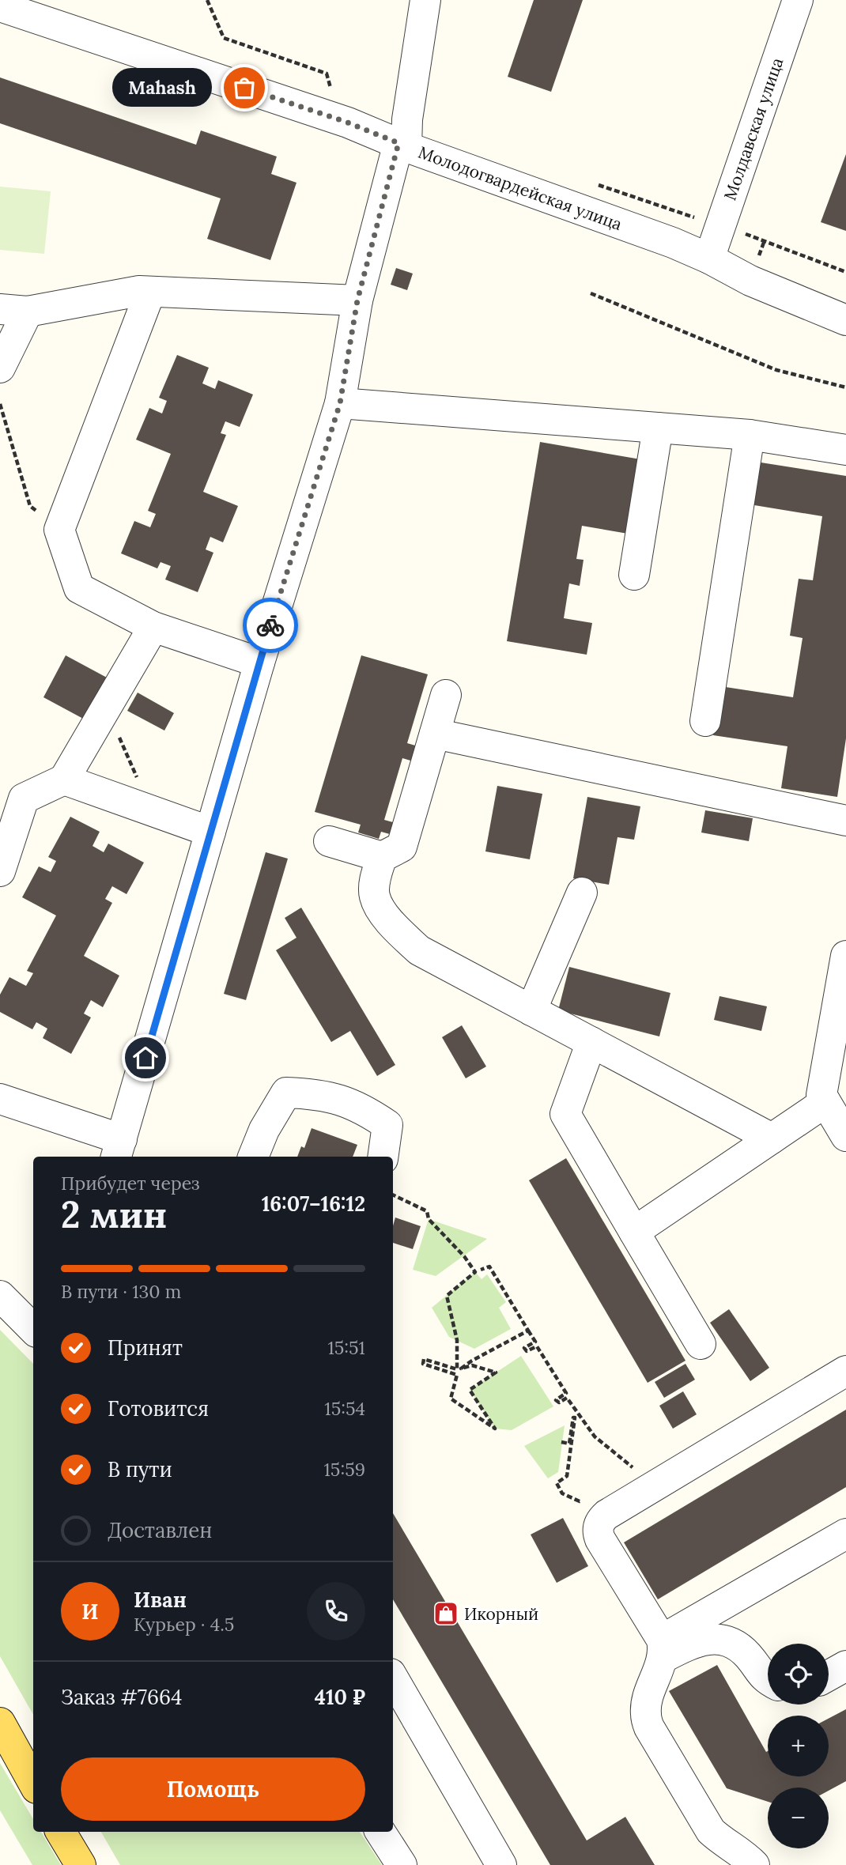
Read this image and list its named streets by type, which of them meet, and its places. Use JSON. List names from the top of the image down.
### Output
{
  "streets": {
    "street": ["Молдавская улица", "Молодогвардейская улица"]
  },
  "crossings": [
    ["Молдавская улица", "Молодогвардейская улица"]
  ],
  "places": {
    "other": ["Mahash"],
    "shop": ["Икорный"]
  },
  "page": {
    "bubble": "Mahash",
    "heading": ["2 мин", "Прибудет через", "16:07–16:12"],
    "panel": [
      "Иван",
      "Курьер · 4.5",
      "Заказ #7664",
      "410 ₽"
    ],
    "bar": "В пути · 130 m",
    "list": [
      ["Принят", "15:51"],
      ["Готовится", "15:54"],
      ["В пути", "15:59"],
      "Доставлен"
    ],
    "round": "И",
    "map_buttons": ["+", "−"],
    "buttons": "Помощь"
  }
}
